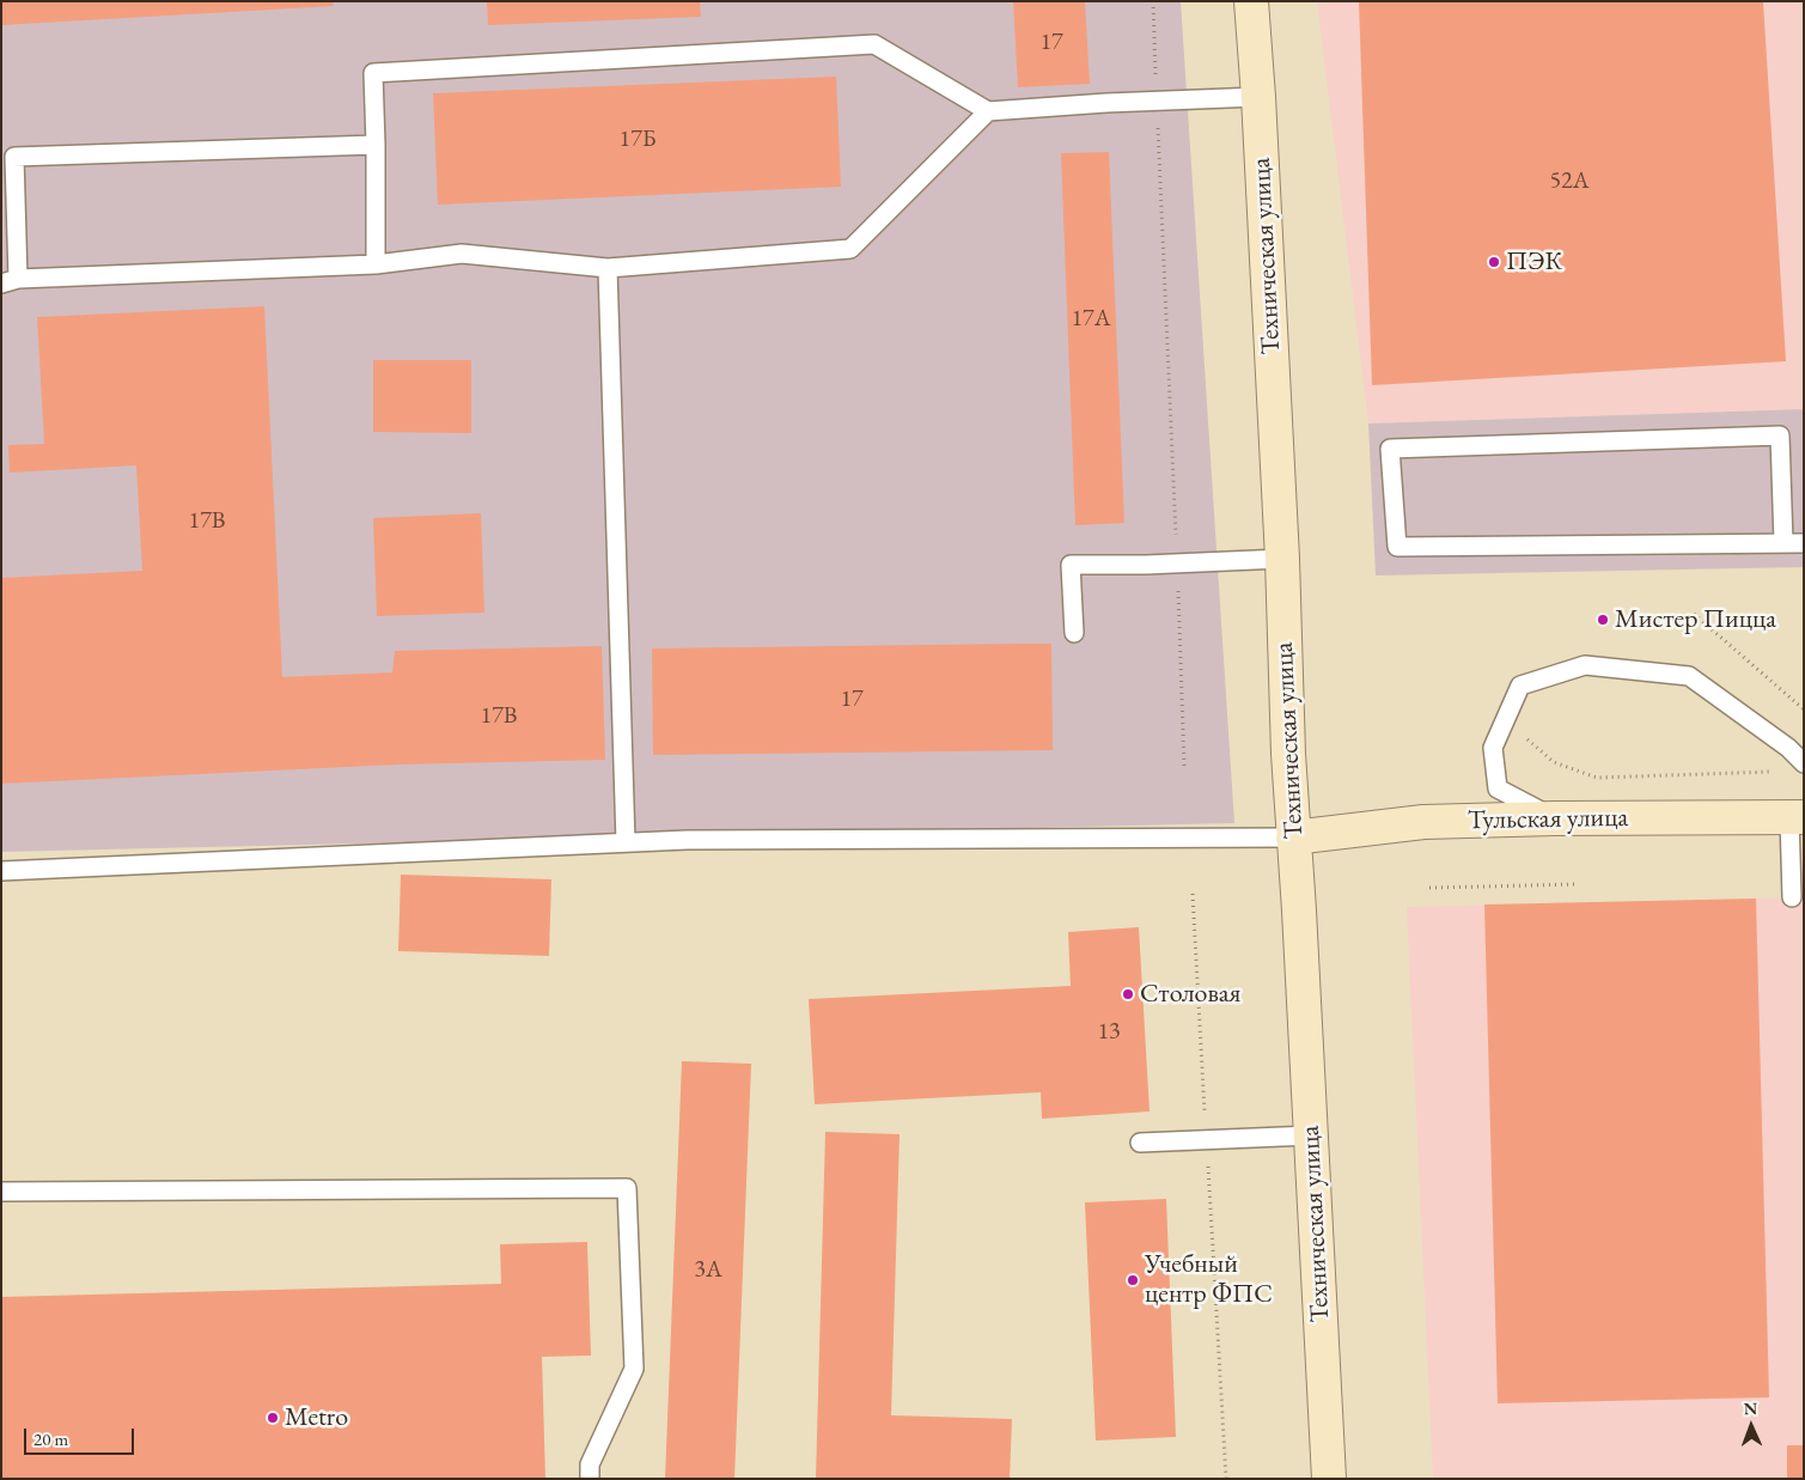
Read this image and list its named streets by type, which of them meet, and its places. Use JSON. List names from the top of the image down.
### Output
{
  "streets": {
    "main road": ["Техническая улица", "Тульская улица"]
  },
  "crossings": [
    ["Техническая улица", "Тульская улица"]
  ],
  "places": [
    "ПЭК",
    "Мистер Пицца",
    "Столовая",
    "Учебный центр ФПС",
    "Metro"
  ],
  "house_numbers": [
    "17",
    "17Б",
    "52А",
    "17А",
    "17В",
    "17",
    "17В",
    "13",
    "3А"
  ],
  "scale_bar": "20 m",
  "north": "top"
}
